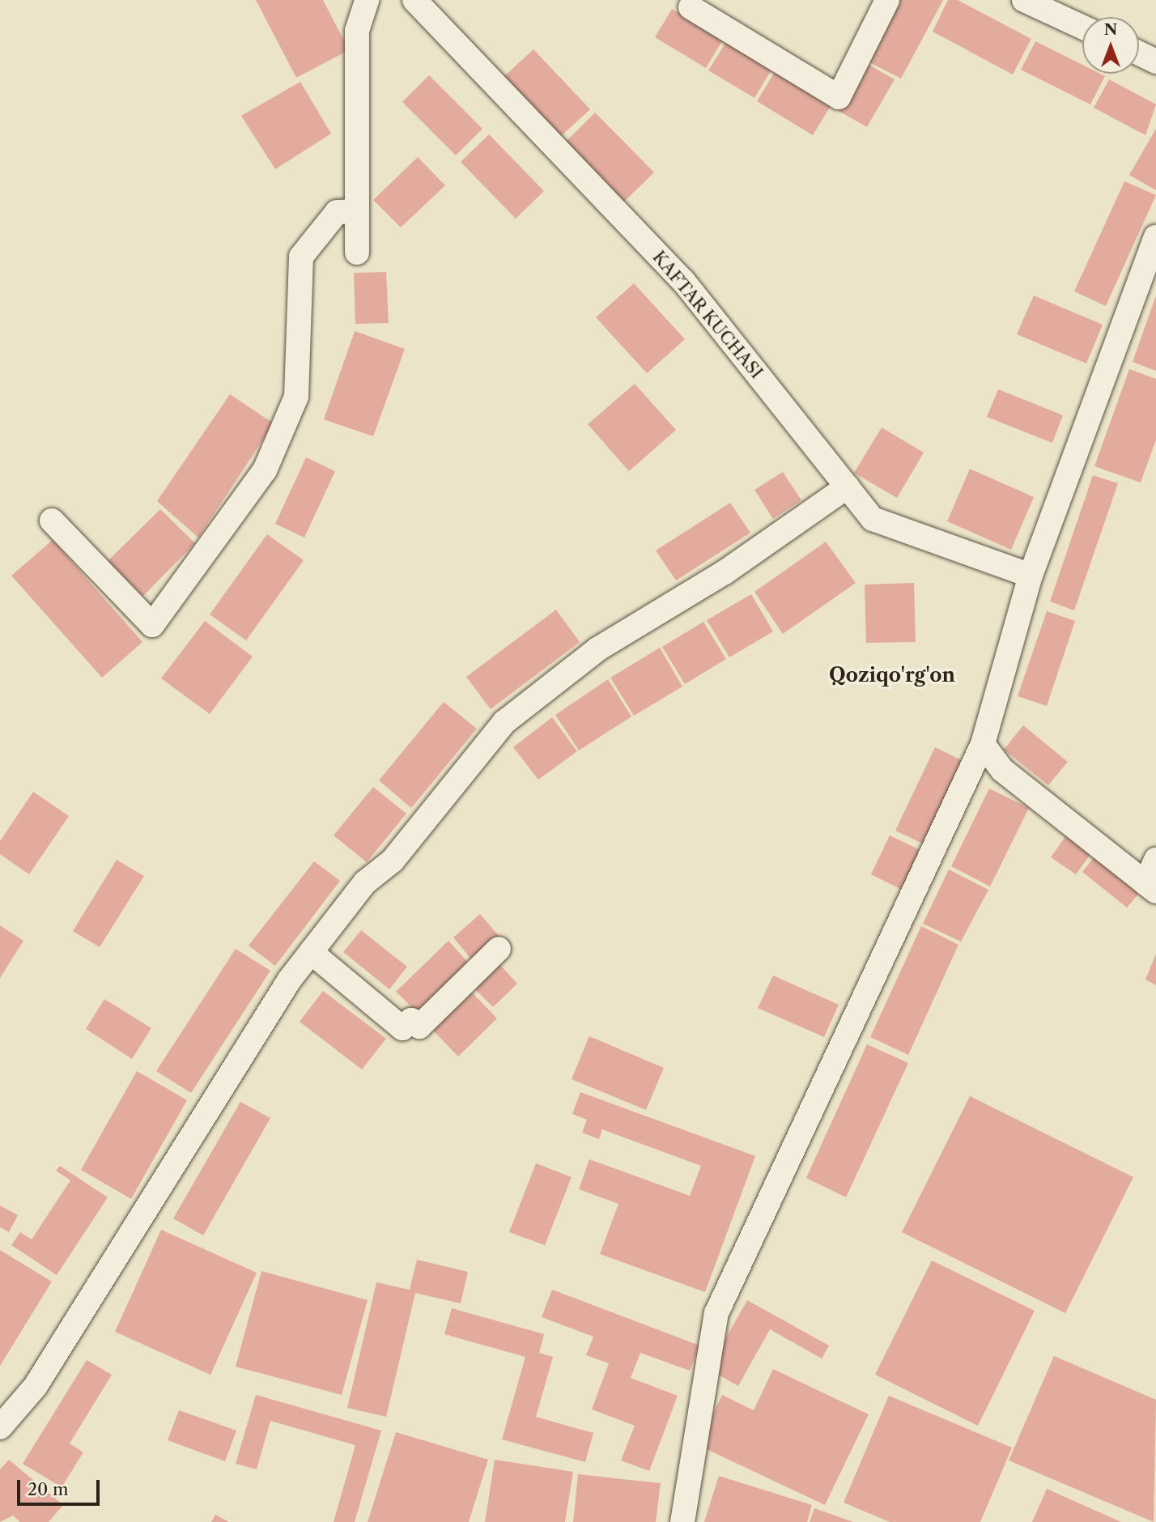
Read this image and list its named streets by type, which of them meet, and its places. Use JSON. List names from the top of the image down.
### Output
{
  "streets": {
    "street": ["KAFTAR KUCHASI"]
  },
  "districts": ["Qoziqo'rg'on"],
  "scale_bar": "20 m",
  "north": "top"
}
